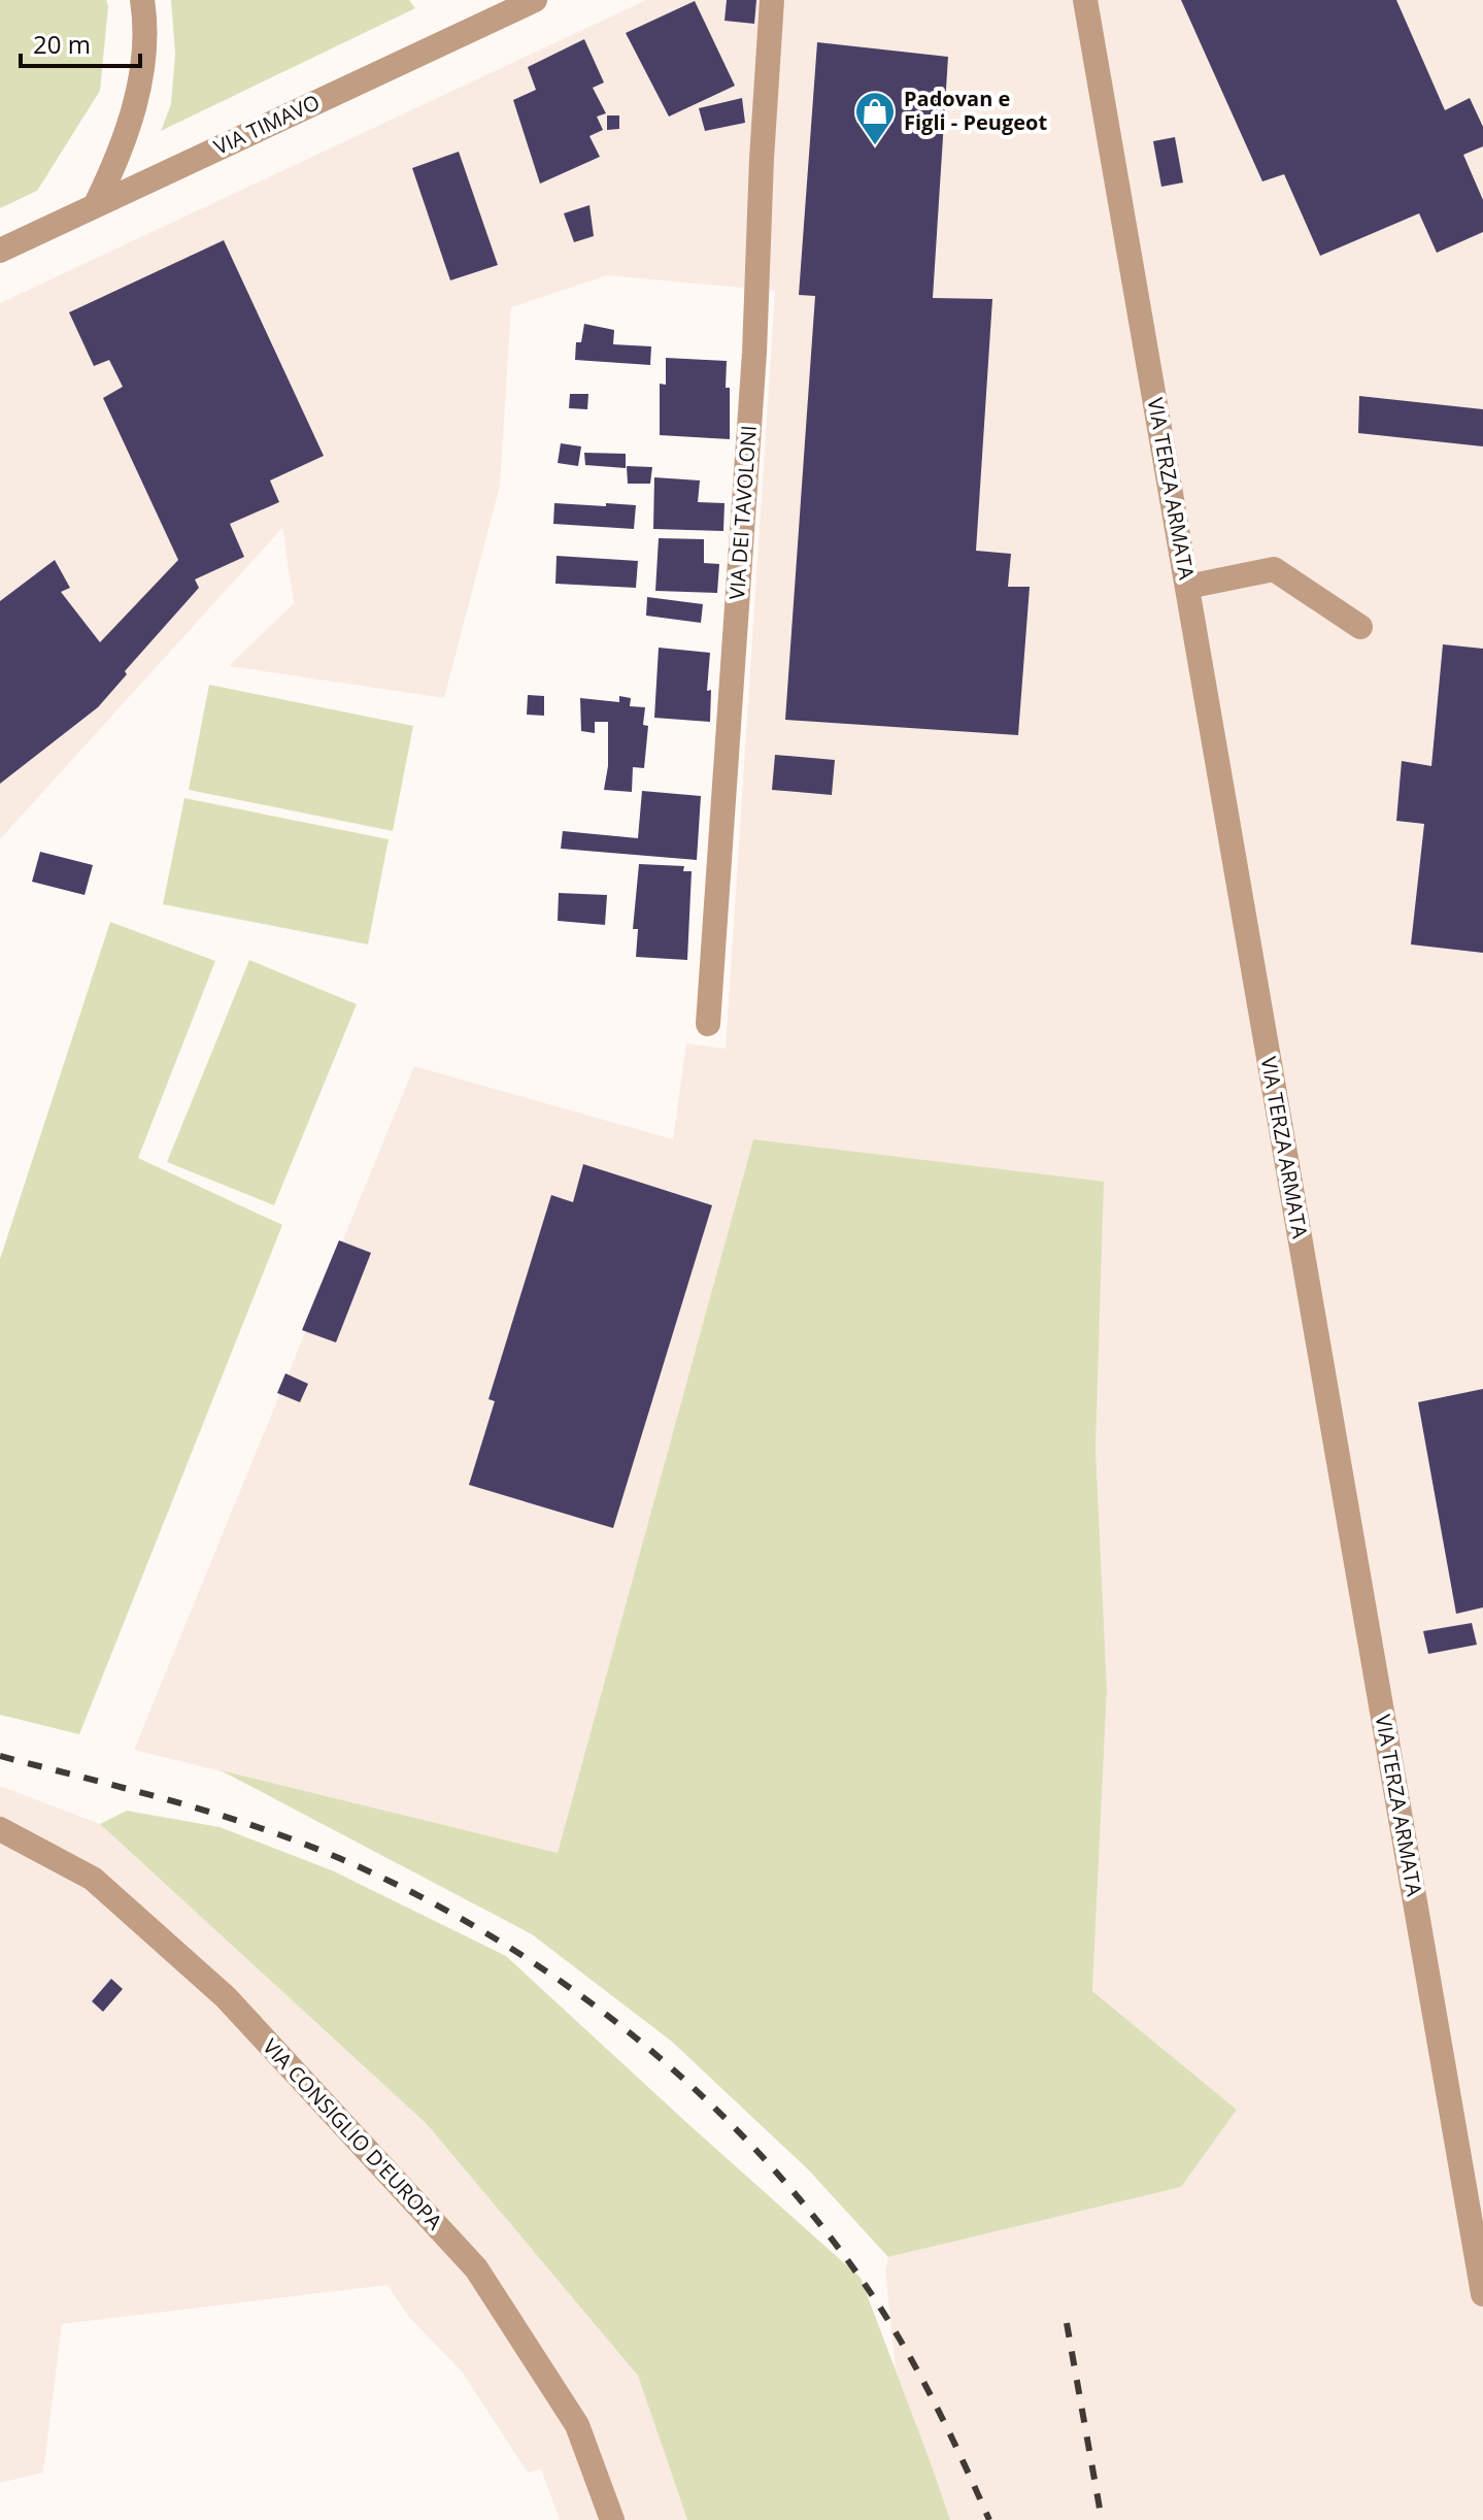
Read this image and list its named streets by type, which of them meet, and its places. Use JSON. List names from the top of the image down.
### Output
{
  "streets": {
    "street": [
      "VIA TIMAVO",
      "VIA TERZA ARMATA",
      "VIA DEI TAVOLONI",
      "VIA CONSIGLIO D'EUROPA"
    ]
  },
  "places": {
    "shop": ["Padovan e Figli - Peugeot"]
  },
  "scale_bar": "20 m"
}
